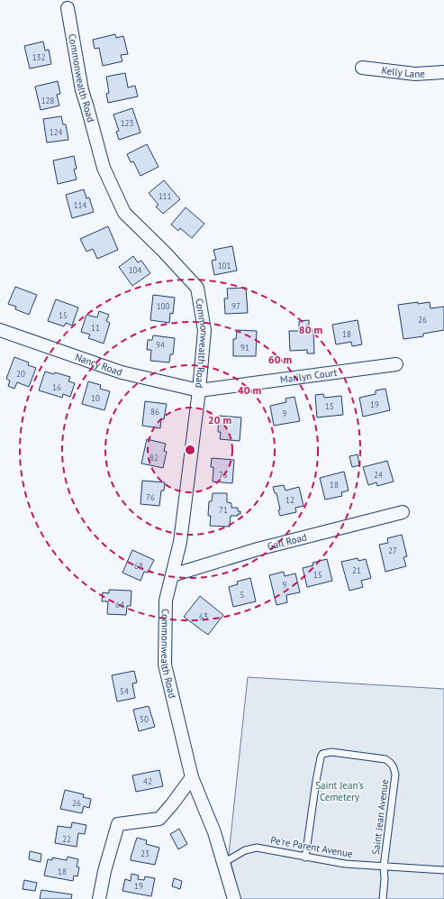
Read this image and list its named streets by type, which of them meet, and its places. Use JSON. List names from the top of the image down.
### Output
{
  "streets": {
    "street": [
      "Kelly Lane",
      "Commonwealth Road",
      "Nancy Road",
      "Marilyn Court",
      "Gail Road"
    ],
    "lane": ["Saint Jean Avenue", "Pe're Parent Avenue"]
  },
  "crossings": [
    ["Commonwealth Road", "Nancy Road"],
    ["Commonwealth Road", "Marilyn Court"],
    ["Commonwealth Road", "Gail Road"],
    ["Commonwealth Road", "Pe're Parent Avenue"],
    ["Nancy Road", "Marilyn Court"],
    ["Saint Jean Avenue", "Pe're Parent Avenue"]
  ],
  "parks": ["Saint Jean's Cemetery"],
  "house_numbers": [
    "132",
    "128",
    "123",
    "124",
    "111",
    "114",
    "101",
    "104",
    "100",
    "97",
    "15",
    "26",
    "11",
    "18",
    "94",
    "91",
    "20",
    "16",
    "10",
    "19",
    "15",
    "86",
    "9",
    "82",
    "75",
    "24",
    "18",
    "76",
    "12",
    "71",
    "27",
    "68",
    "21",
    "15",
    "9",
    "5",
    "64",
    "63",
    "54",
    "50",
    "42",
    "26",
    "22",
    "23",
    "18",
    "19"
  ],
  "rings": [
    "80 m",
    "60 m",
    "40 m",
    "20 m"
  ]
}
